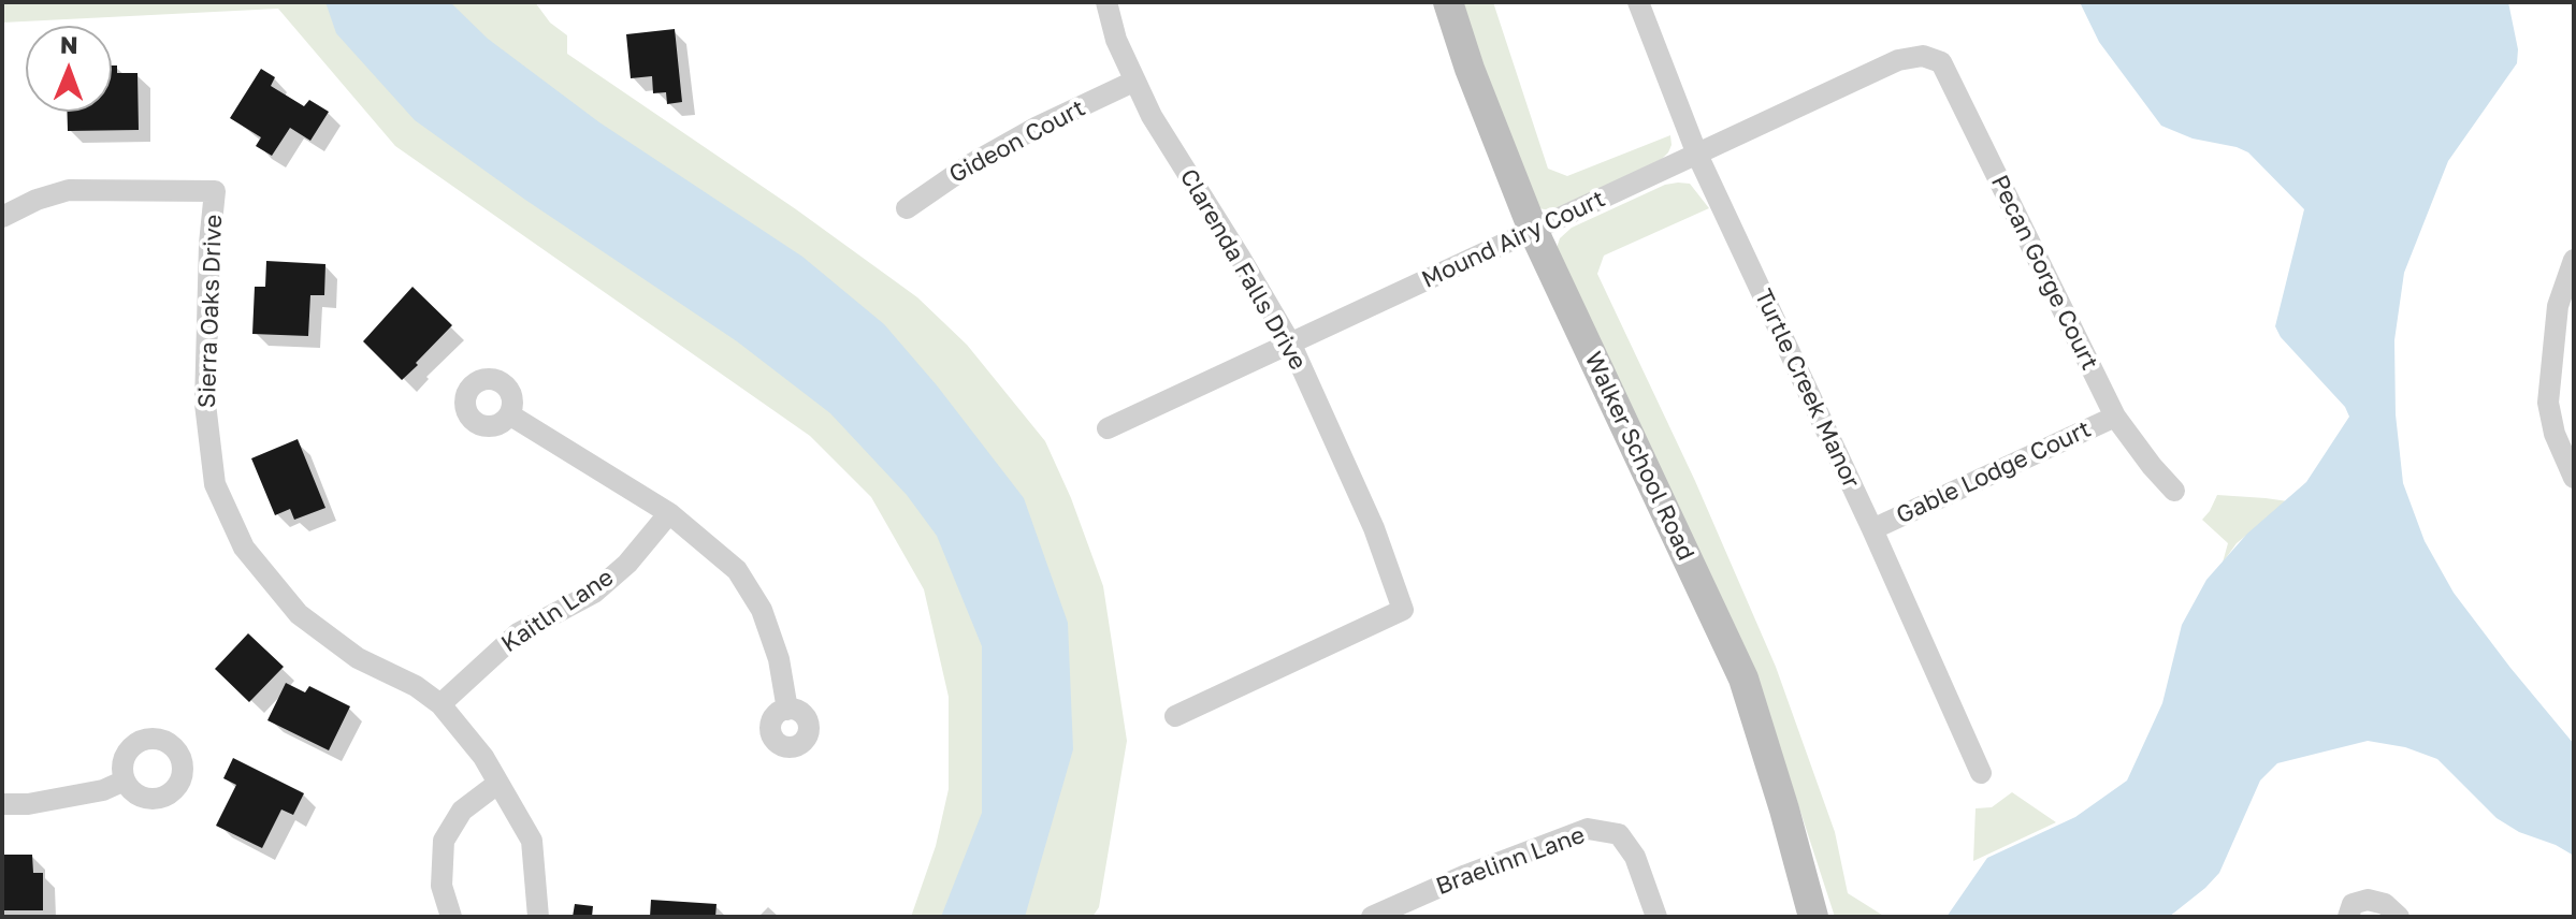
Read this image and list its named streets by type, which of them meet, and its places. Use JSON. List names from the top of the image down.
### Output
{
  "streets": {
    "street": [
      "Gideon Court",
      "Mound Airy Court",
      "Clarenda Falls Drive",
      "Pecan Gorge Court",
      "Sierra Oaks Drive",
      "Turtle Creek Manor",
      "Walker School Road",
      "Gable Lodge Court",
      "Kaitln Lane",
      "Braelinn Lane"
    ]
  },
  "crossings": [
    ["Gideon Court", "Clarenda Falls Drive"],
    ["Mound Airy Court", "Clarenda Falls Drive"],
    ["Mound Airy Court", "Pecan Gorge Court"],
    ["Mound Airy Court", "Turtle Creek Manor"],
    ["Mound Airy Court", "Walker School Road"],
    ["Pecan Gorge Court", "Gable Lodge Court"],
    ["Sierra Oaks Drive", "Kaitln Lane"],
    ["Turtle Creek Manor", "Gable Lodge Court"]
  ],
  "north": "top"
}
